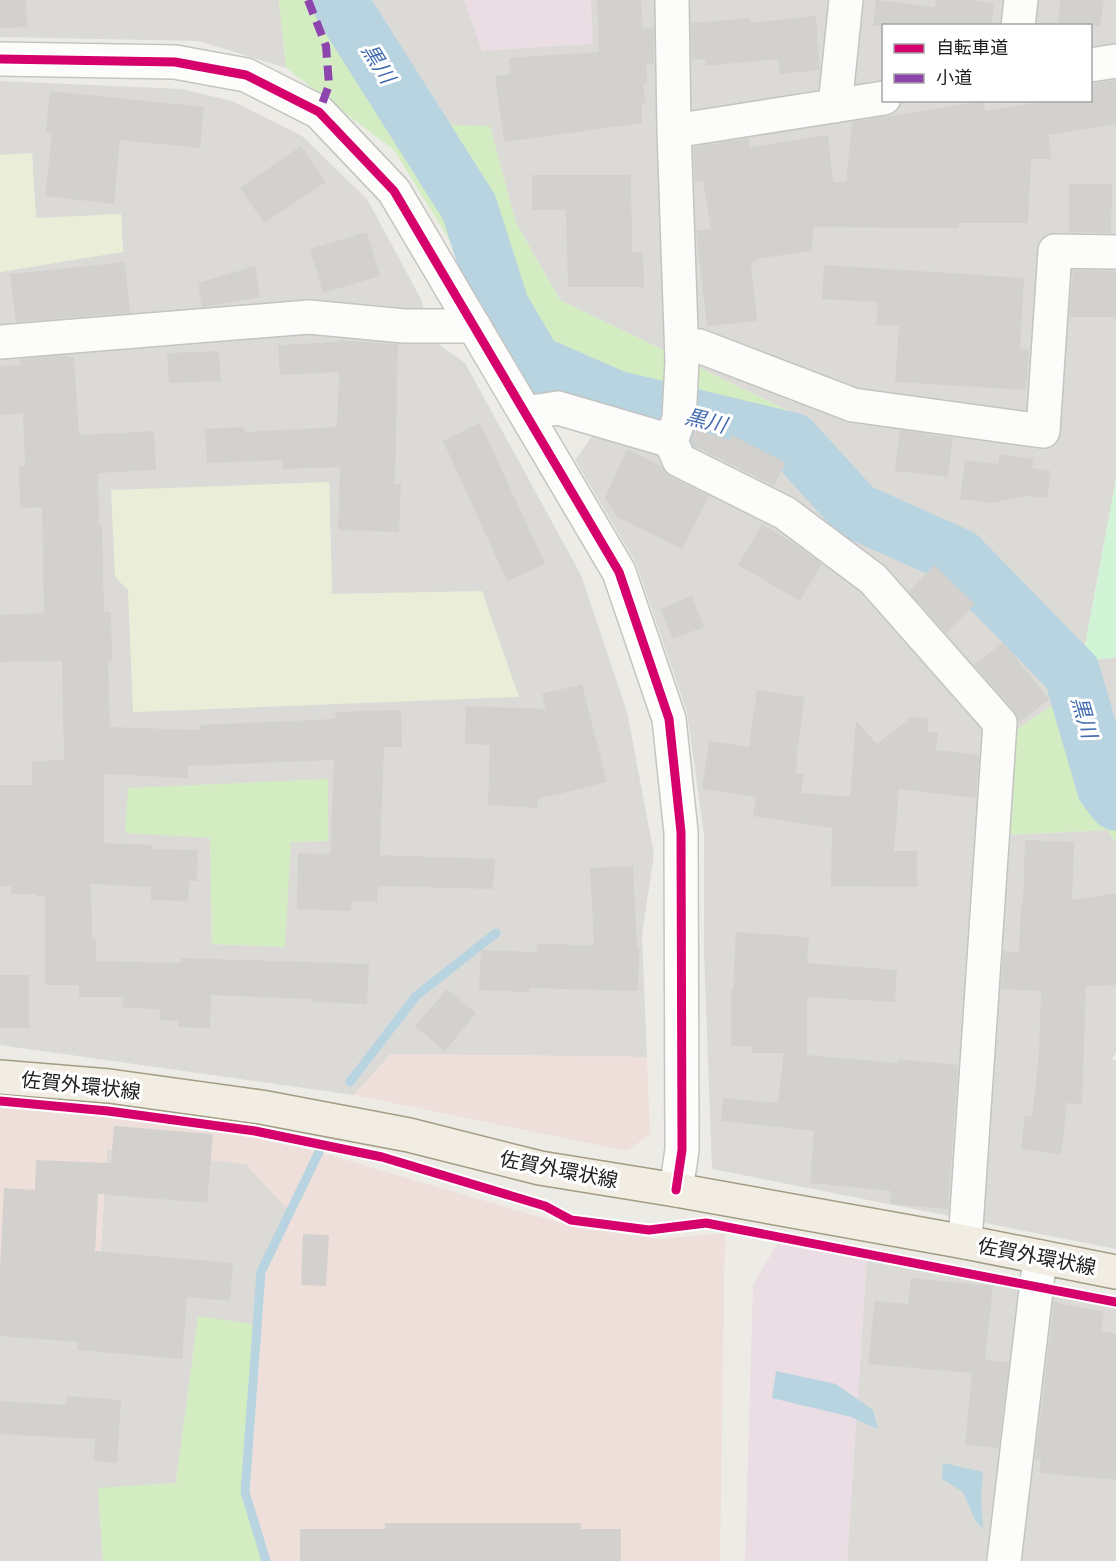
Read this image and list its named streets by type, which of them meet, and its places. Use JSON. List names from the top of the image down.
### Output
{
  "streets": {
    "main road": ["佐賀外環状線"]
  },
  "water": ["黒川"],
  "legend": ["自転車道", "小道"]
}
